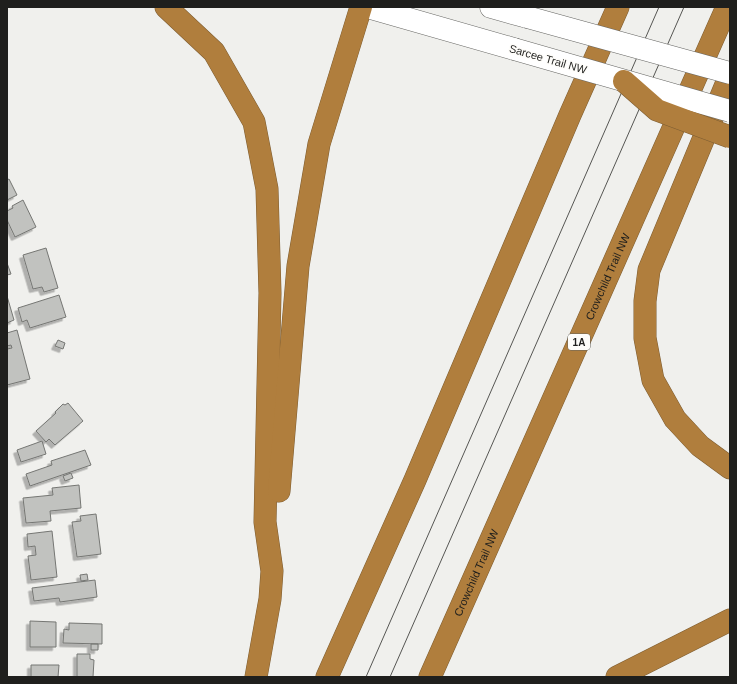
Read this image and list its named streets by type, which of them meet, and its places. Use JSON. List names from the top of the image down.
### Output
{
  "streets": {
    "highway": ["Crowchild Trail NW", "1A"],
    "main road": ["Sarcee Trail NW"]
  }
}
